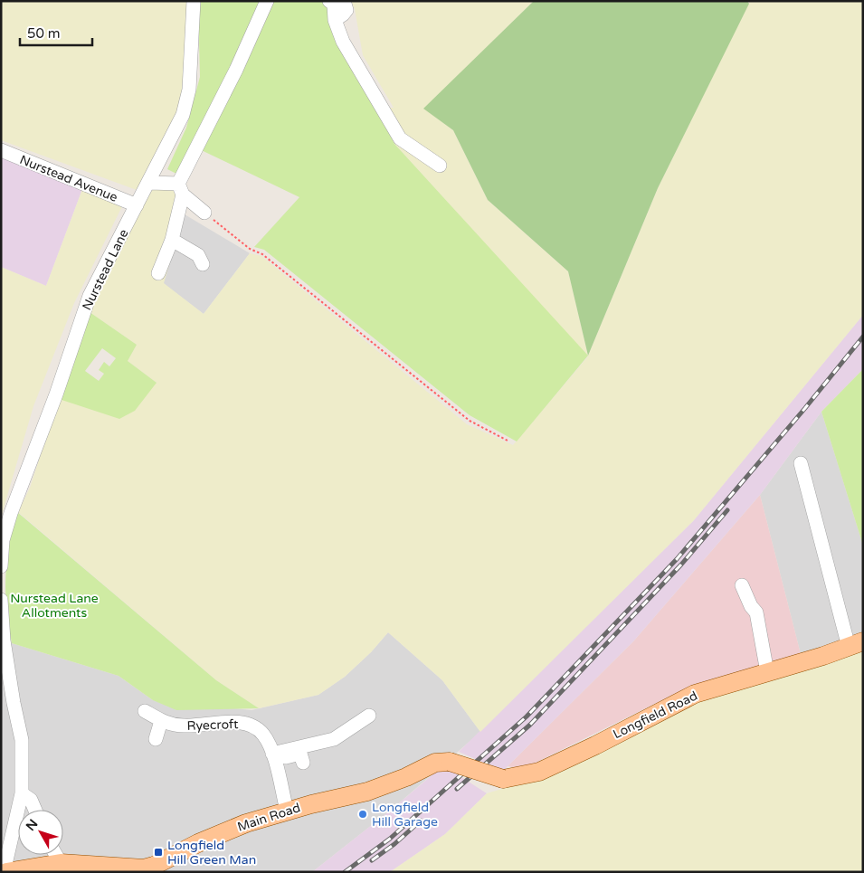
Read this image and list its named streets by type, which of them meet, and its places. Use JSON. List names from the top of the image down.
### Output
{
  "streets": {
    "main road": ["Longfield Road", "Main Road"],
    "street": ["Nurstead Avenue", "Nurstead Lane", "Ryecroft"]
  },
  "crossings": [
    ["Nurstead Avenue", "Nurstead Lane"],
    ["Longfield Road", "Main Road"],
    ["Ryecroft", "Main Road"]
  ],
  "parks": ["Nurstead Lane Allotments"],
  "places": {
    "other": ["Longfield Hill Garage"],
    "transit": ["Longfield Hill Green Man"]
  },
  "scale_bar": "50 m",
  "north": "top left"
}
